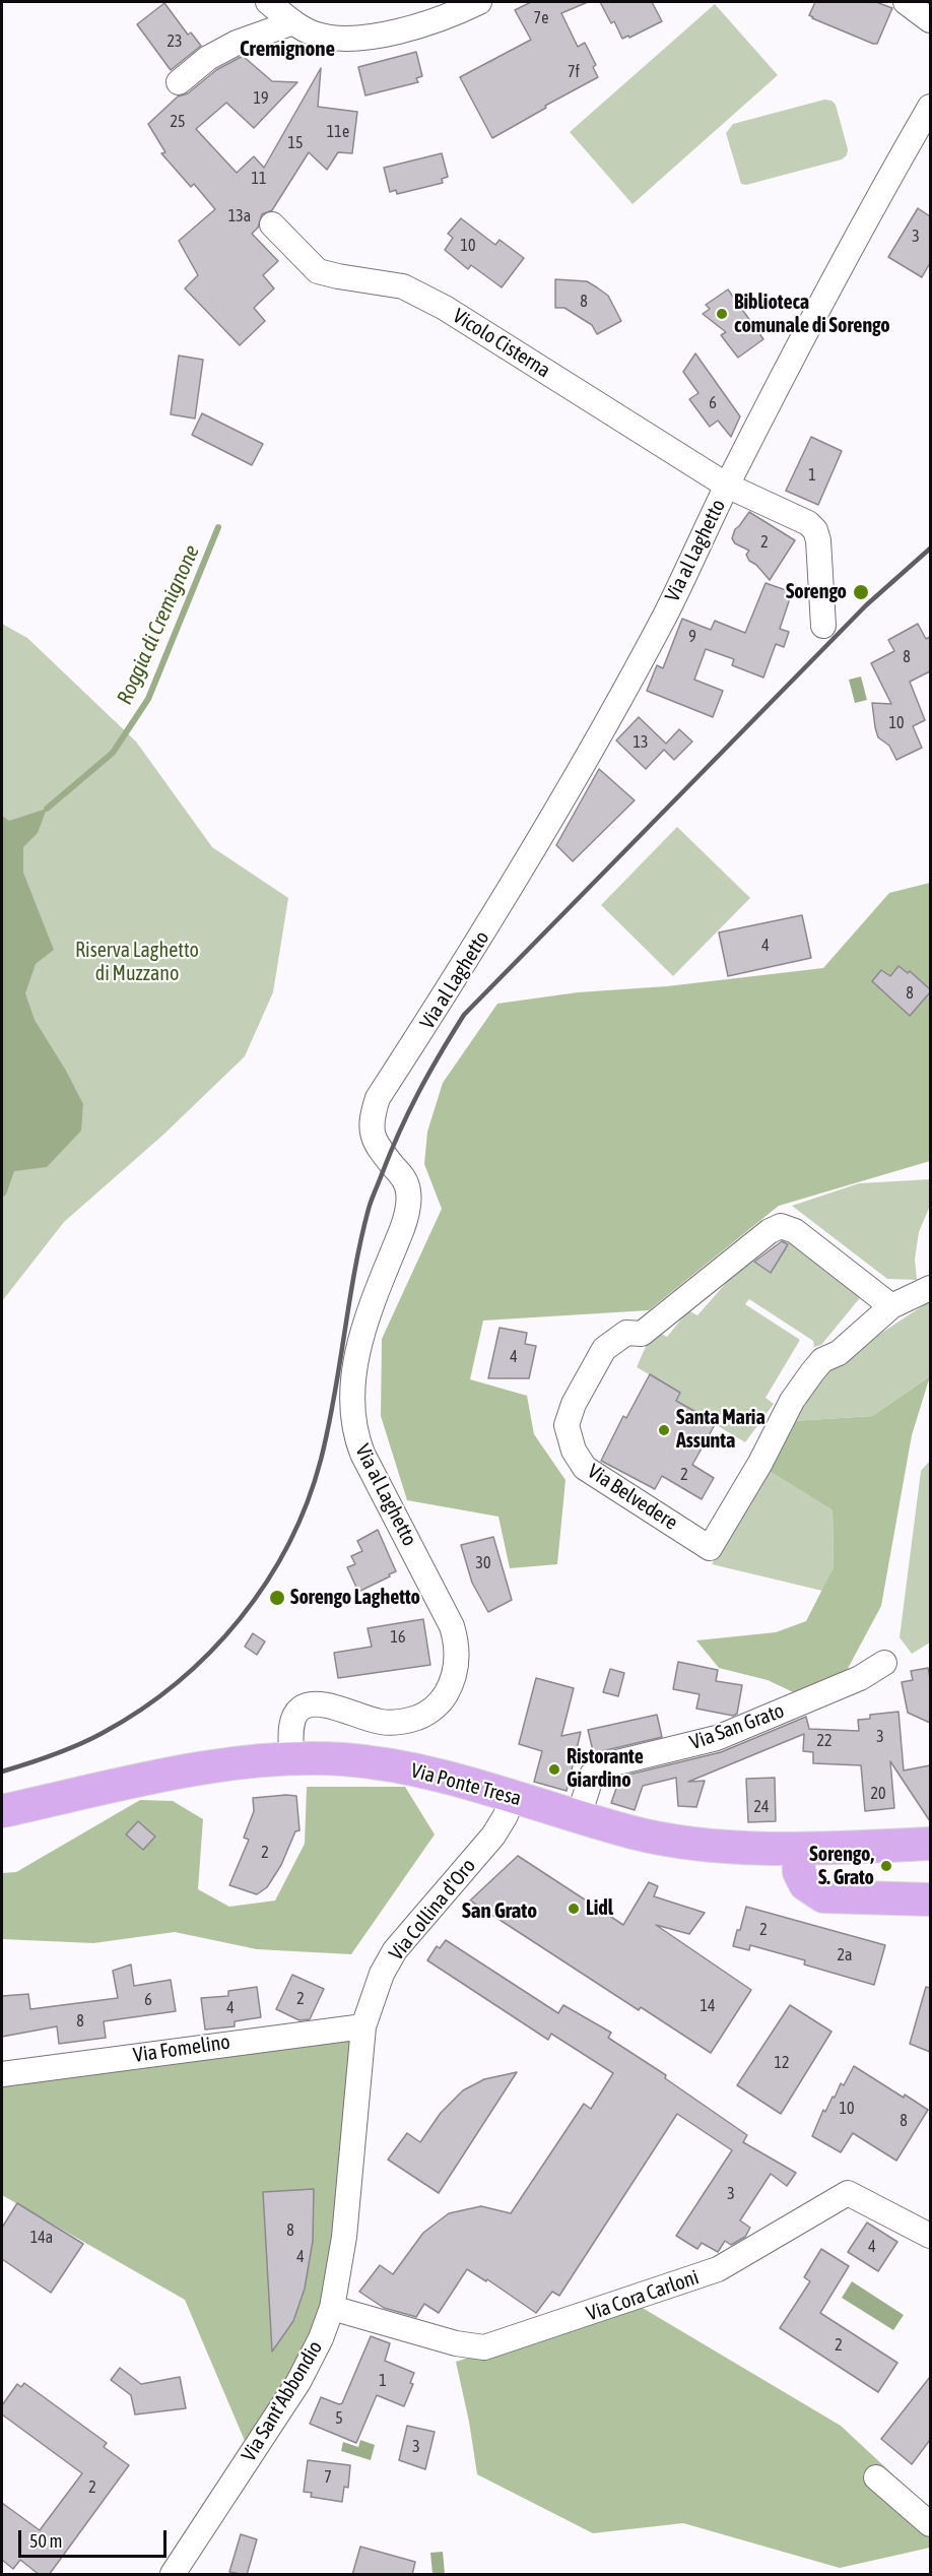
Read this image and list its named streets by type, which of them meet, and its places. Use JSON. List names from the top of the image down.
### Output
{
  "streets": {
    "main road": ["Via Ponte Tresa"],
    "street": [
      "Vicolo Cisterna",
      "Via al Laghetto",
      "Via Belvedere",
      "Via San Grato",
      "Via Collina d'Oro",
      "Via Fomelino",
      "Via Cora Carloni",
      "Via Sant'Abbondio"
    ]
  },
  "crossings": [
    ["Vicolo Cisterna", "Via al Laghetto"],
    ["Via al Laghetto", "Via Ponte Tresa"],
    ["Via San Grato", "Via Ponte Tresa"],
    ["Via Ponte Tresa", "Via Collina d'Oro"],
    ["Via Collina d'Oro", "Via Fomelino"],
    ["Via Collina d'Oro", "Via Sant'Abbondio"],
    ["Via Cora Carloni", "Via Sant'Abbondio"]
  ],
  "districts": ["Cremignone", "San Grato"],
  "water": ["Roggia di Cremignone"],
  "parks": ["Riserva Laghetto di Muzzano"],
  "places": [
    "Biblioteca comunale di Sorengo",
    "Sorengo",
    "Santa Maria Assunta",
    "Sorengo Laghetto",
    "Ristorante Giardino",
    "Sorengo, S. Grato",
    "Lidl"
  ],
  "house_numbers": [
    "7e",
    "23",
    "7f",
    "19",
    "25",
    "11e",
    "15",
    "11",
    "13a",
    "3",
    "10",
    "8",
    "6",
    "1",
    "2",
    "9",
    "8",
    "10",
    "13",
    "4",
    "8",
    "4",
    "2",
    "30",
    "16",
    "3",
    "22",
    "20",
    "24",
    "2",
    "2",
    "2a",
    "2",
    "6",
    "14",
    "4",
    "8",
    "12",
    "10",
    "8",
    "3",
    "8",
    "14a",
    "4",
    "4",
    "2",
    "1",
    "5",
    "3",
    "7",
    "2"
  ],
  "scale_bar": "50 m"
}
